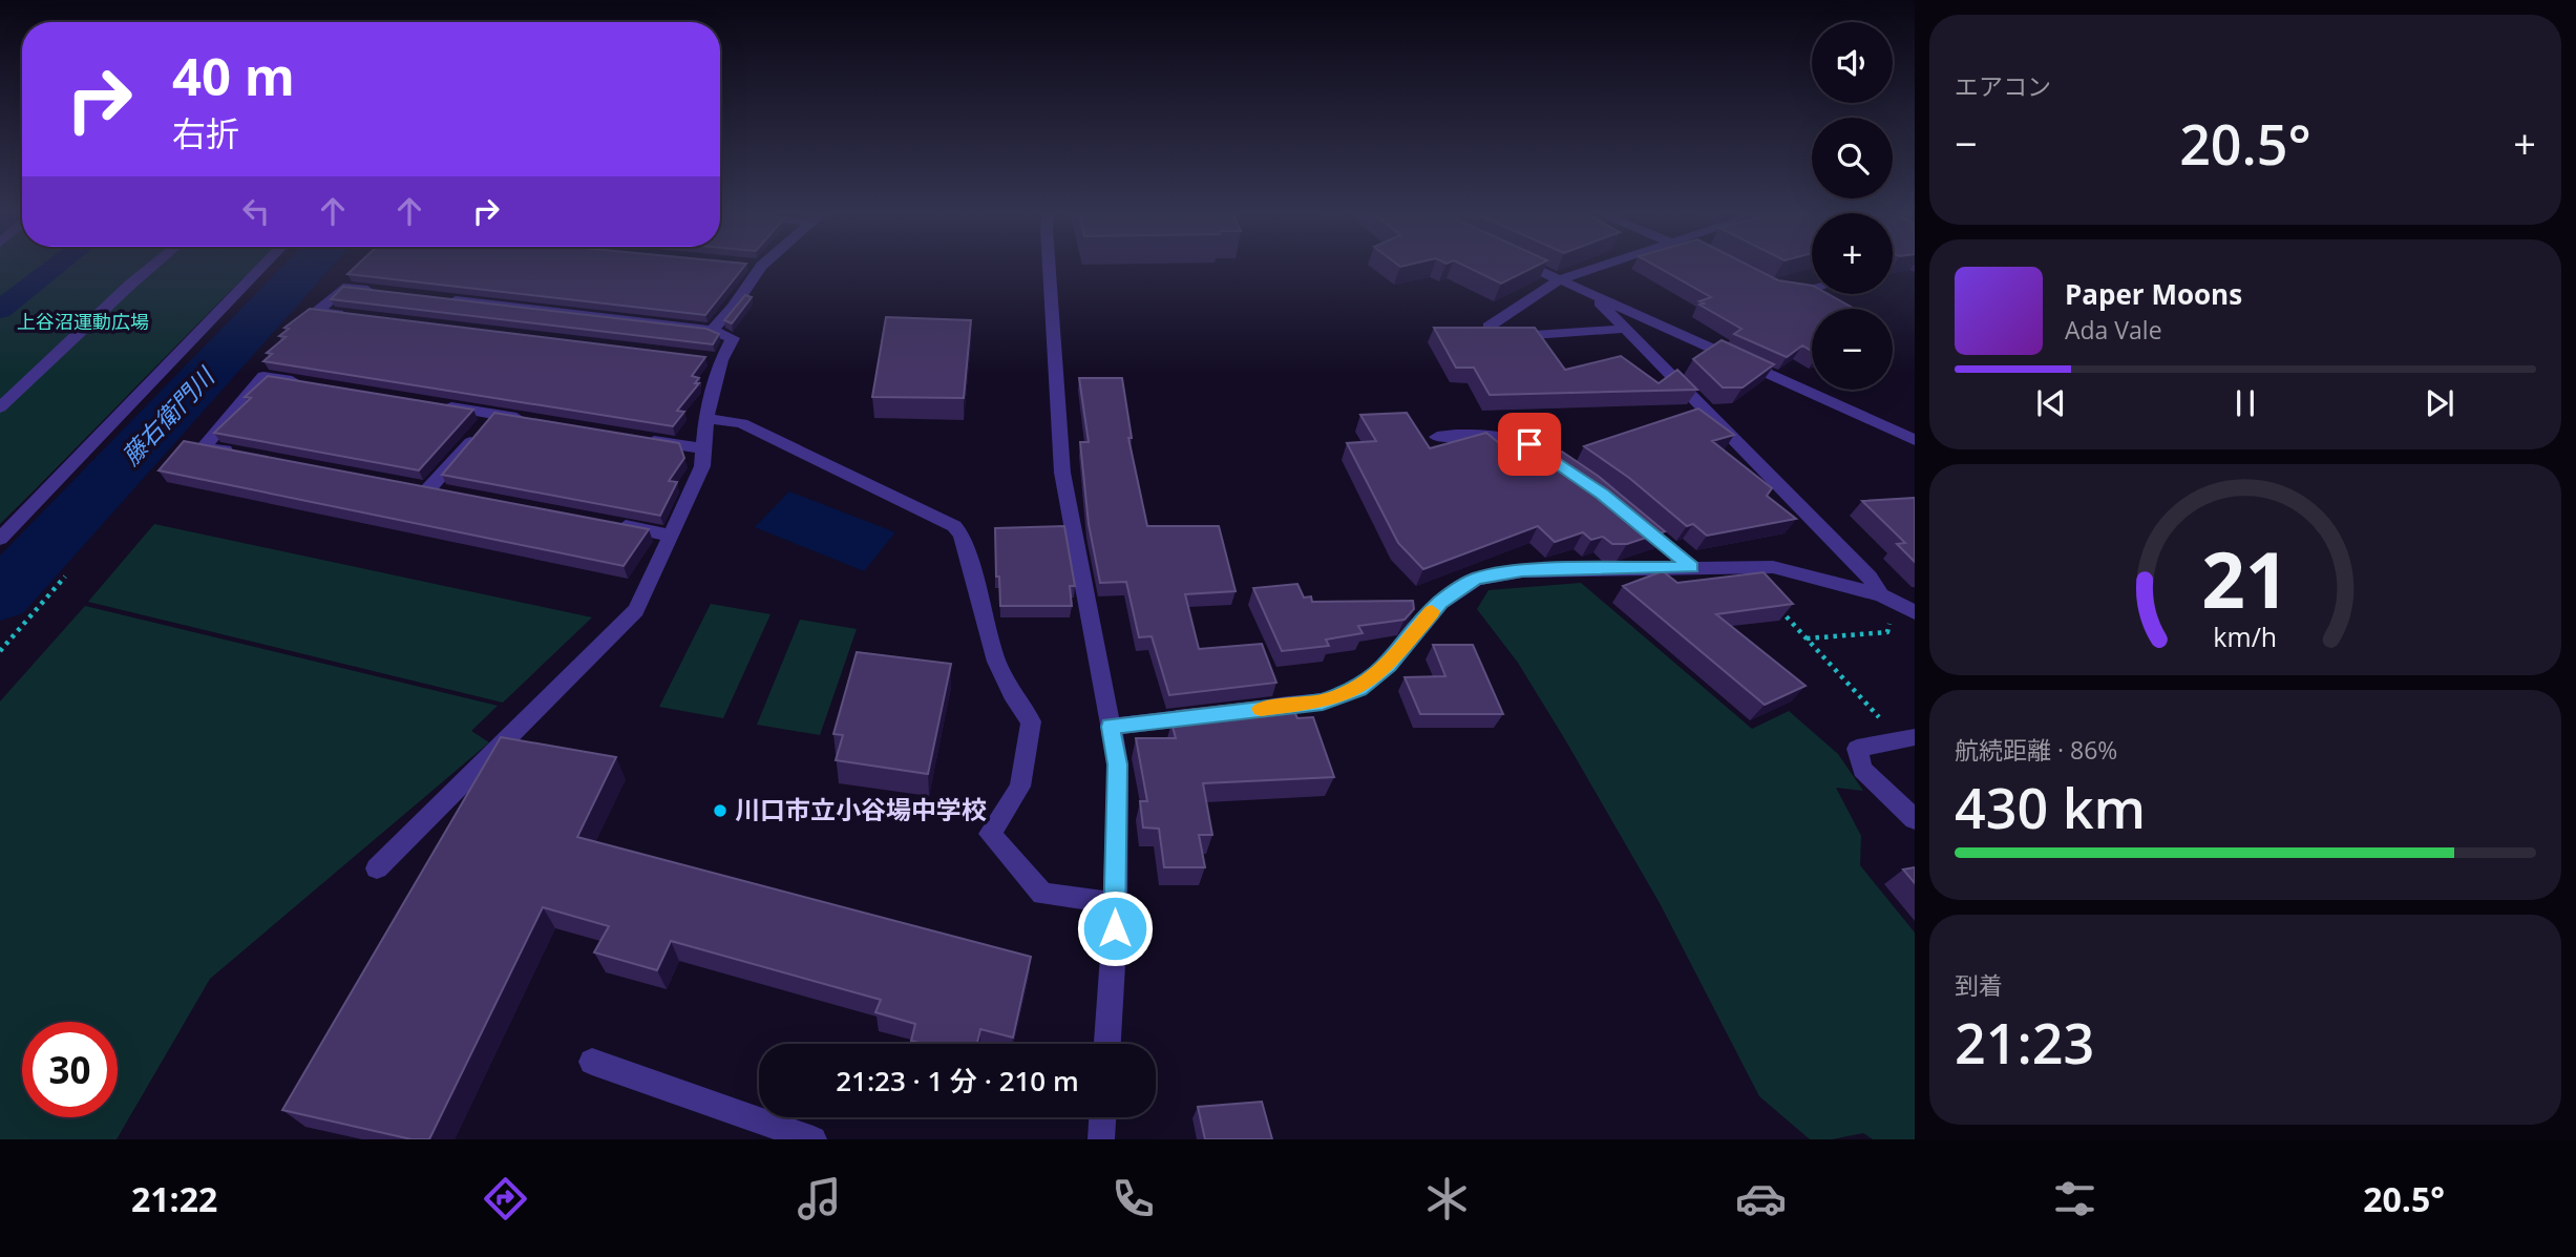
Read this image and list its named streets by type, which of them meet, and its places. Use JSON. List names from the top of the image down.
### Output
{
  "water": ["藤右衛門川"],
  "parks": ["上谷沼運動広場"],
  "places": ["川口市立小谷場中学校"],
  "page": {
    "tile": [
      "エアコン",
      ["航続距離 · 86%", "430 km"],
      ["到着", "21:23"]
    ],
    "map_buttons": ["+", "−"],
    "turn": ["40 m", "右折"],
    "heat": ["−", "20.5°", "+"],
    "song": ["Paper Moons", "Ada Vale"],
    "limit": "30",
    "trip": "21:23 · 1 分 · 210 m",
    "tabs": ["21:22", "20.5°"],
    "gauge": ["21", "km/h"]
  }
}
